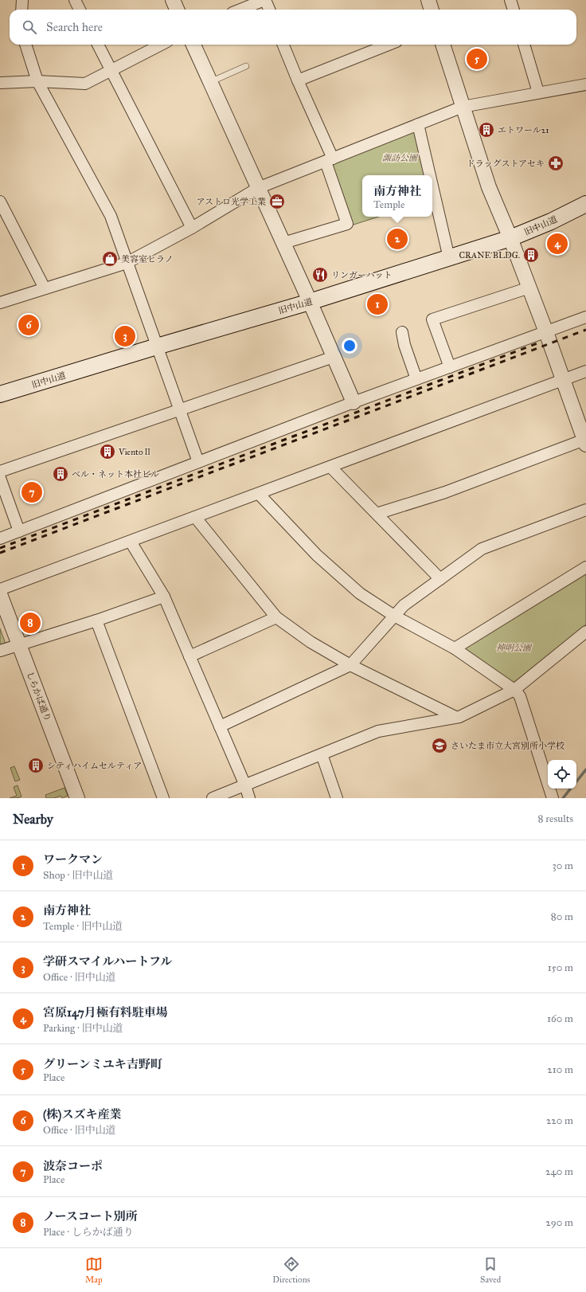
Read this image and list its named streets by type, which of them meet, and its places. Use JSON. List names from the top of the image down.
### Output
{
  "streets": {
    "main road": ["旧中山道"],
    "street": ["しらかば通り"]
  },
  "parks": ["諏訪公園", "神明公園"],
  "places": {
    "building": [
      "エトワール21",
      "CRANE BLDG.",
      "VientoⅡ",
      "ベル・ネット本社ビル",
      "シティハイムセルティア"
    ],
    "pharmacy": ["ドラッグストアセキ"],
    "office": ["アストロ光学工業"],
    "shop": ["美容室ヒラノ"],
    "restaurant": ["リンガーハット"],
    "school or university": ["さいたま市立大宮別所小学校"]
  },
  "page": {
    "search": "Search here",
    "pins": [
      "5",
      "2",
      "4",
      "1",
      "6",
      "3",
      "7",
      "8"
    ],
    "popup": ["南方神社", "Temple"],
    "heading": ["Nearby", "8 results"],
    "list": [
      {
        "mark": "1",
        "name": "ワークマン",
        "note": "Shop · 旧中山道",
        "value": "30 m"
      },
      {
        "mark": "2",
        "name": "南方神社",
        "note": "Temple · 旧中山道",
        "value": "80 m"
      },
      {
        "mark": "3",
        "name": "学研スマイルハートフル",
        "note": "Office · 旧中山道",
        "value": "150 m"
      },
      {
        "mark": "4",
        "name": "宮原147月極有料駐車場",
        "note": "Parking · 旧中山道",
        "value": "160 m"
      },
      {
        "mark": "5",
        "name": "グリーンミユキ吉野町",
        "note": "Place",
        "value": "210 m"
      },
      {
        "mark": "6",
        "name": "(株)スズキ産業",
        "note": "Office · 旧中山道",
        "value": "220 m"
      },
      {
        "mark": "7",
        "name": "波奈コーポ",
        "note": "Place",
        "value": "240 m"
      },
      {
        "mark": "8",
        "name": "ノースコート別所",
        "note": "Place · しらかば通り",
        "value": "290 m"
      }
    ],
    "nav": ["Map", "Directions", "Saved"]
  }
}
